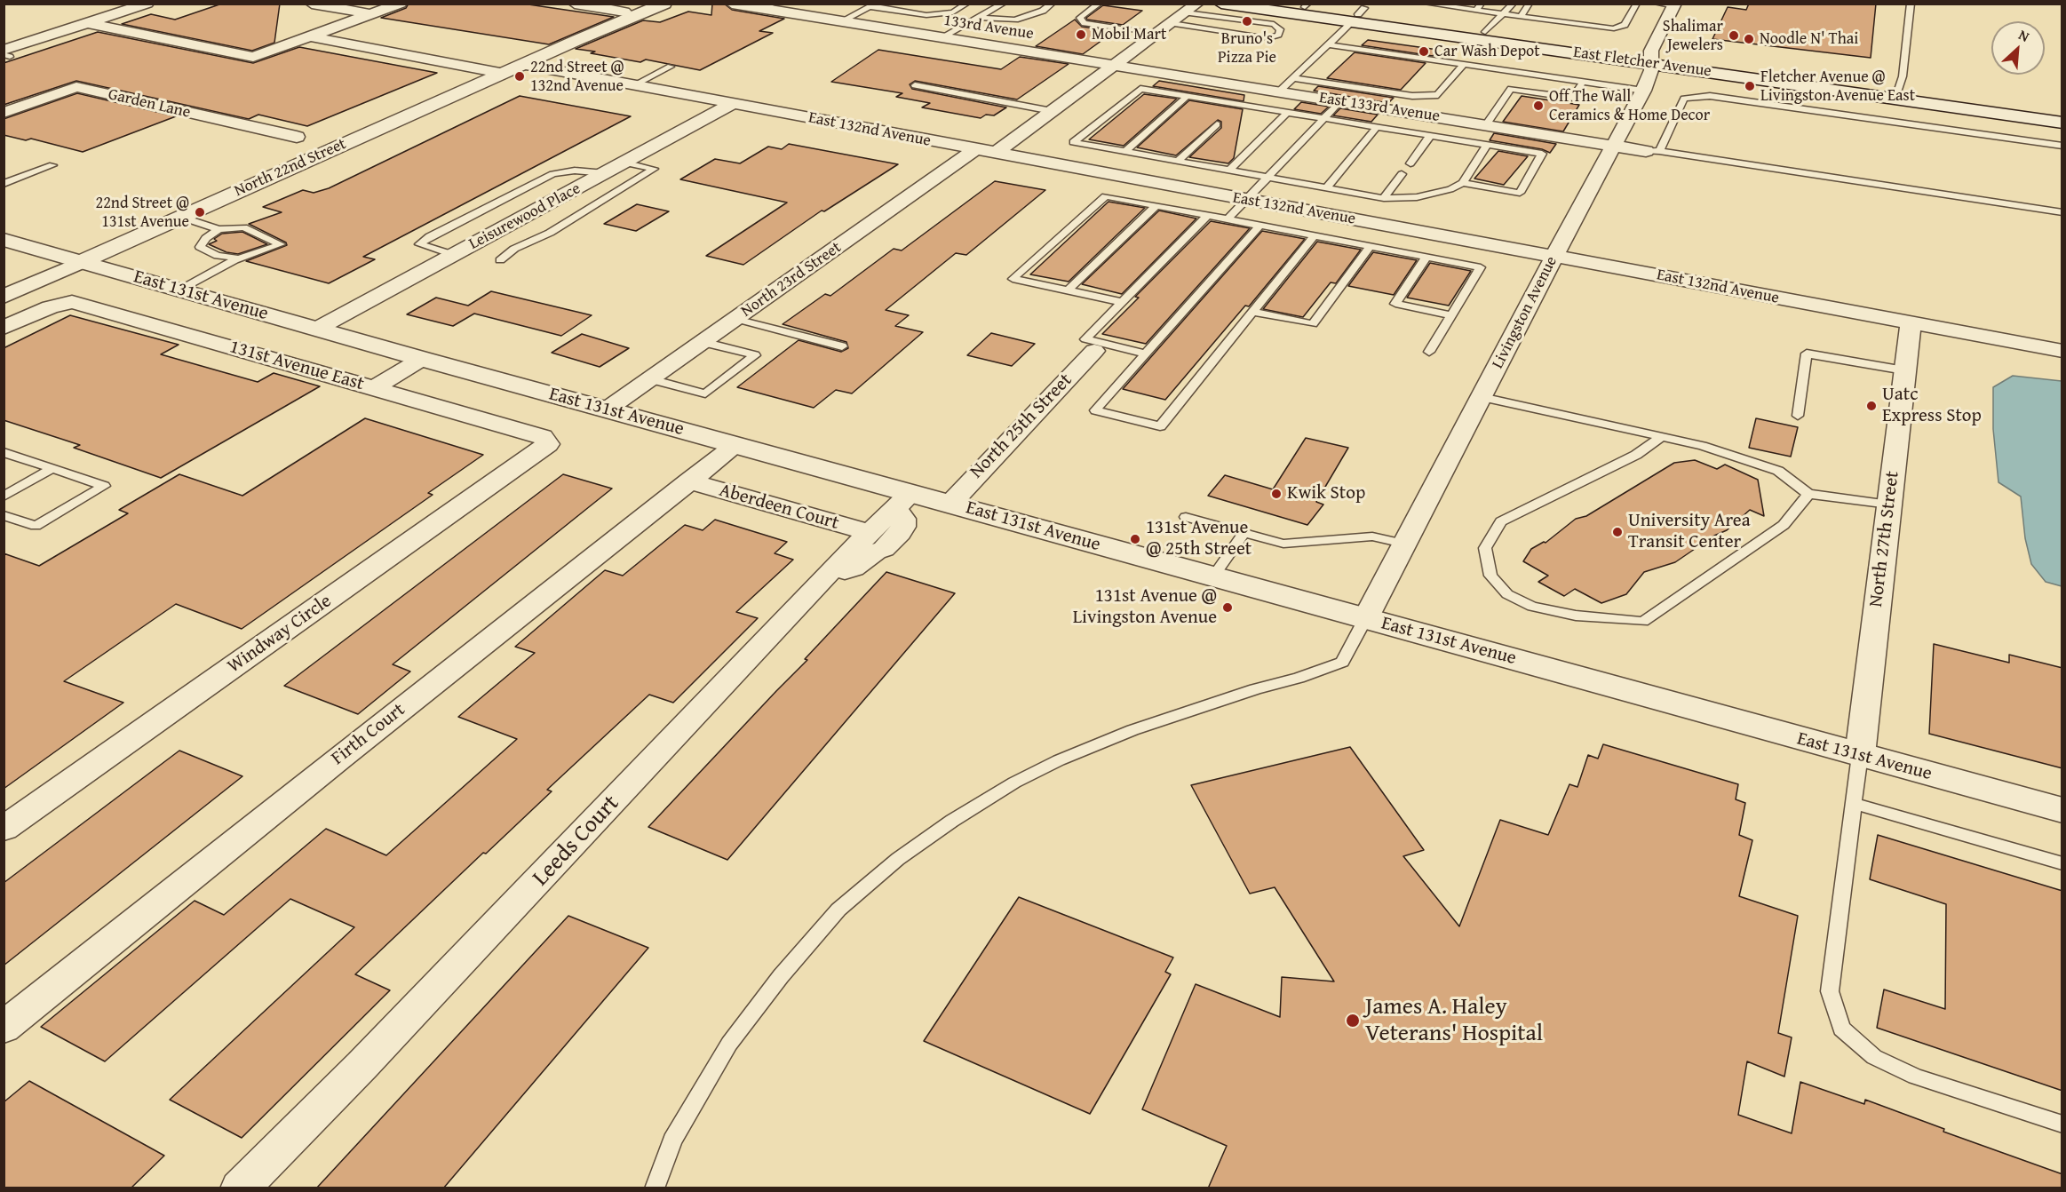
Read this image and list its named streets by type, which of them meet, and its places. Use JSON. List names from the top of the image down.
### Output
{
  "streets": {
    "street": [
      "133rd Avenue",
      "East Fletcher Avenue",
      "Garden Lane",
      "East 133rd Avenue",
      "East 132nd Avenue",
      "North 22nd Street",
      "Leisurewood Place",
      "North 23rd Street",
      "East 131st Avenue",
      "Livingston Avenue",
      "131st Avenue East",
      "North 25th Street",
      "Aberdeen Court",
      "North 27th Street",
      "Windway Circle",
      "Firth Court",
      "Leeds Court"
    ]
  },
  "crossings": [
    ["133rd Avenue", "East 133rd Avenue"],
    ["East Fletcher Avenue", "Livingston Avenue"],
    ["East 133rd Avenue", "Livingston Avenue"],
    ["East 132nd Avenue", "North 22nd Street"],
    ["East 132nd Avenue", "Leisurewood Place"],
    ["East 132nd Avenue", "North 23rd Street"],
    ["East 132nd Avenue", "Livingston Avenue"],
    ["East 132nd Avenue", "North 27th Street"],
    ["North 22nd Street", "East 131st Avenue"],
    ["Leisurewood Place", "East 131st Avenue"],
    ["North 23rd Street", "East 131st Avenue"],
    ["East 131st Avenue", "Livingston Avenue"],
    ["East 131st Avenue", "North 25th Street"],
    ["East 131st Avenue", "North 27th Street"],
    ["East 131st Avenue", "Firth Court"],
    ["East 131st Avenue", "Leeds Court"],
    ["131st Avenue East", "Windway Circle"],
    ["Aberdeen Court", "Firth Court"],
    ["Aberdeen Court", "Leeds Court"]
  ],
  "places": [
    "Bruno's Pizza Pie",
    "Mobil Mart",
    "Shalimar Jewelers",
    "Noodle N' Thai",
    "Car Wash Depot",
    "22nd Street @ 132nd Avenue",
    "Fletcher Avenue @ Livingston Avenue East",
    "Off The Wall Ceramics & Home Decor",
    "22nd Street @ 131st Avenue",
    "Uatc Express Stop",
    "Kwik Stop",
    "University Area Transit Center",
    "131st Avenue @ 25th Street",
    "131st Avenue @ Livingston Avenue",
    "James A. Haley Veterans' Hospital"
  ],
  "north": "top right"
}
